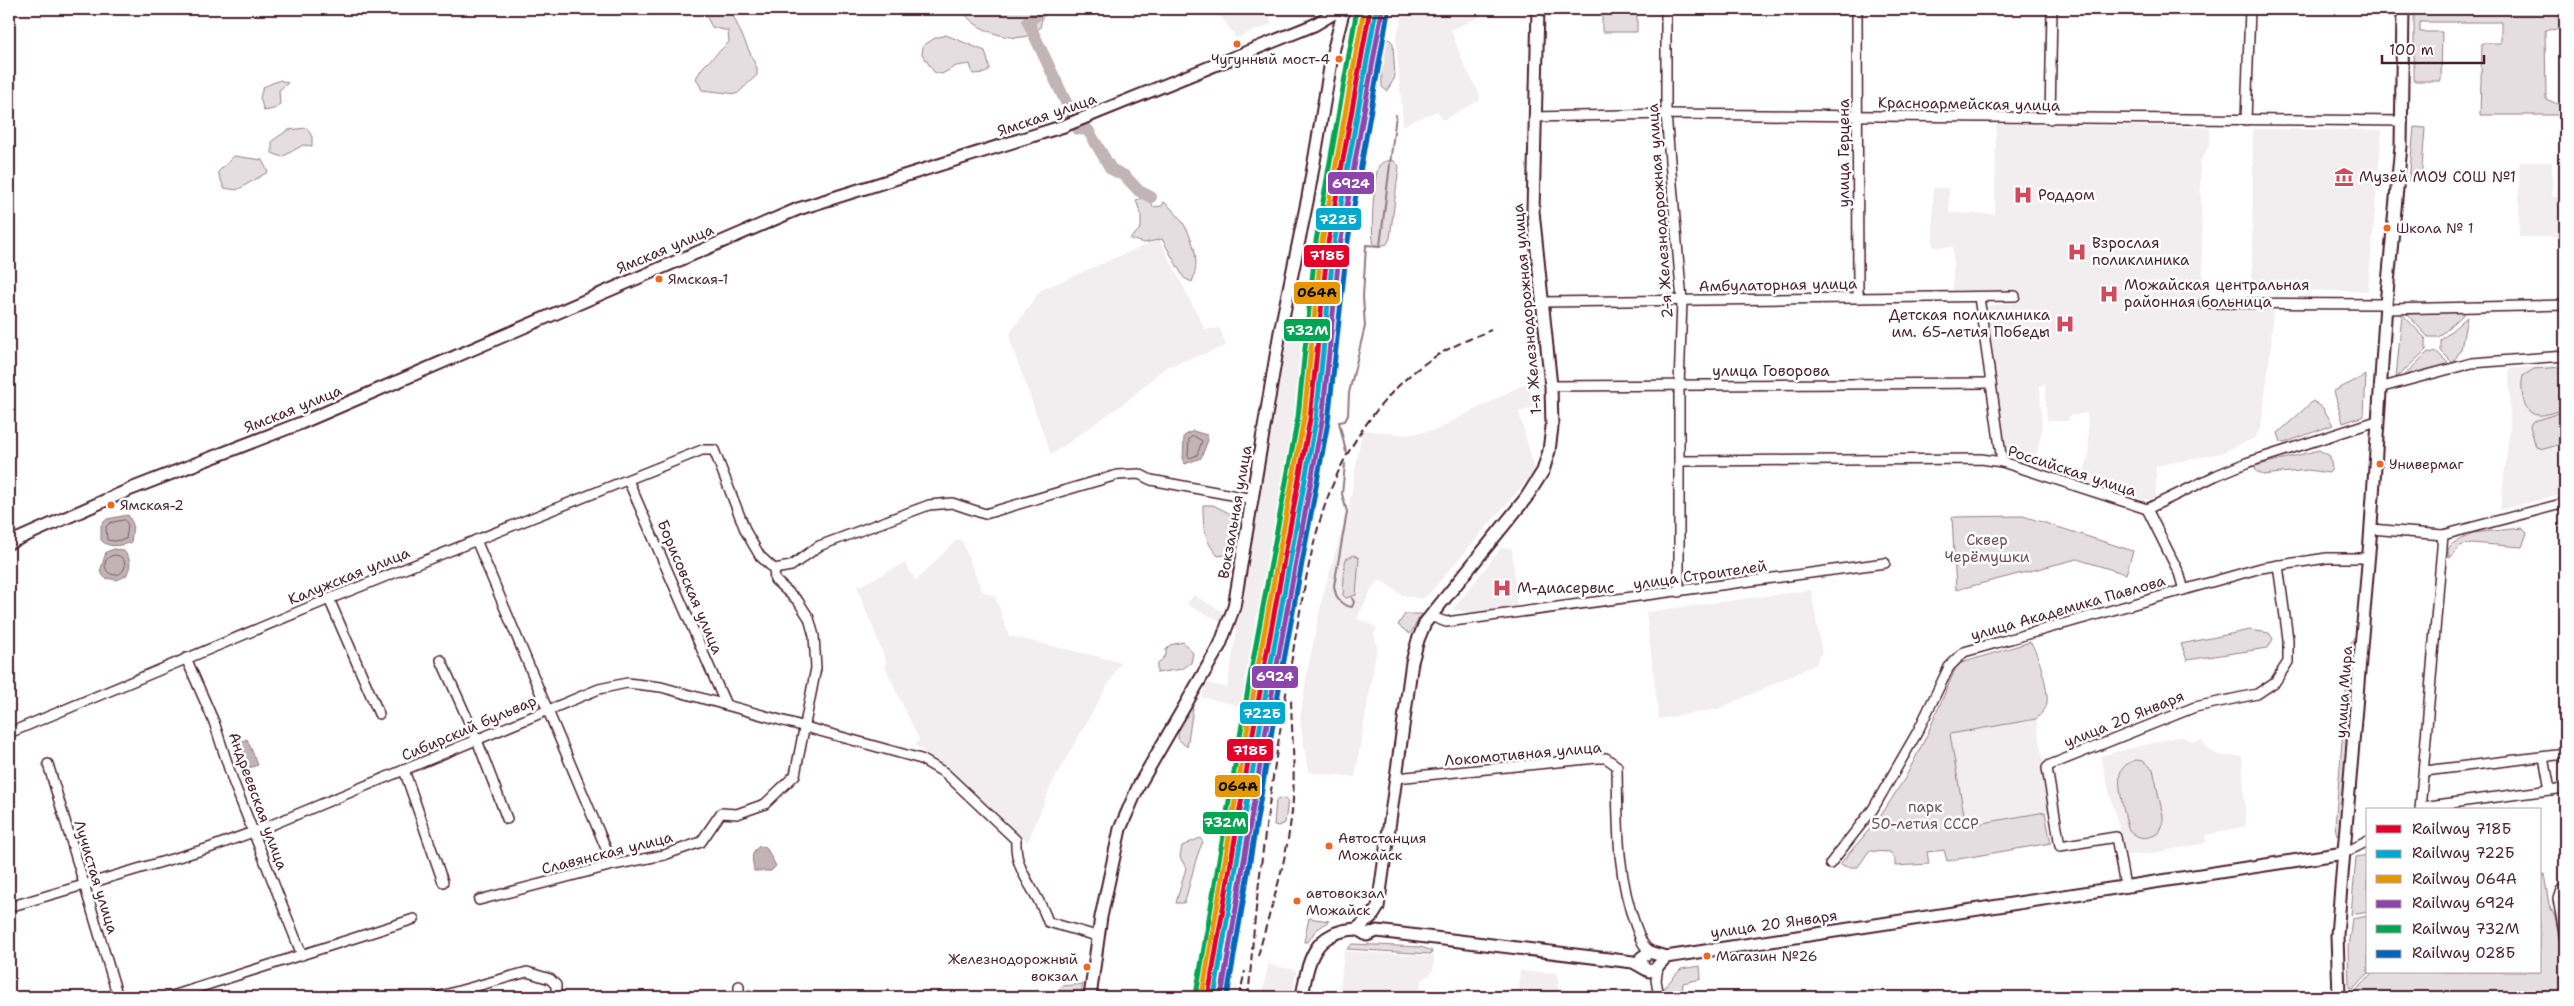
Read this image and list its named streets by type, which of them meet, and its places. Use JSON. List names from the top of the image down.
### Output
{
  "streets": {
    "main road": [
      "Ямская улица",
      "1-я Железнодорожная улица",
      "Вокзальная улица",
      "улица Мира",
      "улица 20 Января"
    ],
    "street": [
      "Красноармейская улица",
      "улица Герцена",
      "2-я Железнодорожная улица",
      "Амбулаторная улица",
      "улица Говорова",
      "Российская улица",
      "улица Строителей",
      "Калужская улица",
      "Борисовская улица",
      "улица Академика Павлова",
      "Сибирский бульвар",
      "Локомотивная улица",
      "Андреевская улица",
      "Славянская улица",
      "Лучистая улица"
    ]
  },
  "crossings": [
    ["Красноармейская улица", "улица Герцена"],
    ["Красноармейская улица", "2-я Железнодорожная улица"],
    ["Красноармейская улица", "1-я Железнодорожная улица"],
    ["Красноармейская улица", "улица Мира"],
    ["Ямская улица", "Вокзальная улица"],
    ["улица Герцена", "Амбулаторная улица"],
    ["2-я Железнодорожная улица", "Амбулаторная улица"],
    ["2-я Железнодорожная улица", "улица Говорова"],
    ["2-я Железнодорожная улица", "Российская улица"],
    ["2-я Железнодорожная улица", "улица Строителей"],
    ["Амбулаторная улица", "1-я Железнодорожная улица"],
    ["1-я Железнодорожная улица", "улица Говорова"],
    ["1-я Железнодорожная улица", "улица Строителей"],
    ["1-я Железнодорожная улица", "улица 20 Января"],
    ["1-я Железнодорожная улица", "Локомотивная улица"],
    ["Российская улица", "улица Мира"],
    ["Вокзальная улица", "Сибирский бульвар"],
    ["Калужская улица", "Борисовская улица"],
    ["Калужская улица", "Андреевская улица"],
    ["Калужская улица", "Славянская улица"],
    ["Борисовская улица", "Сибирский бульвар"],
    ["улица Академика Павлова", "улица Мира"],
    ["улица Академика Павлова", "улица 20 Января"],
    ["улица Мира", "улица 20 Января"],
    ["улица 20 Января", "Локомотивная улица"],
    ["Сибирский бульвар", "Андреевская улица"],
    ["Сибирский бульвар", "Славянская улица"],
    ["Сибирский бульвар", "Лучистая улица"]
  ],
  "parks": ["Сквер Черёмушки", "парк 50-летия СССР"],
  "places": {
    "other": [
      "Чугунный мост-4",
      "Школа № 1",
      "Ямская-1",
      "Универмаг",
      "Ямская-2",
      "Автостанция Можайск",
      "автовокзал Можайск",
      "Магазин №26",
      "Железнодорожный вокзал"
    ],
    "museum": ["Музей МОУ СОШ №1"],
    "hospital": [
      "Роддом",
      "Взрослая поликлиника",
      "Можайская центральная районная больница",
      "Детская поликлиника им. 65-летия Победы",
      "М-диасервис"
    ]
  },
  "lines": [
    "rail line 718Б",
    "rail line 064А",
    "rail line 732М",
    "rail line 722Б",
    "rail line 6924",
    "rail line 028Б"
  ],
  "legend": [
    "Railway 718Б",
    "Railway 722Б",
    "Railway 064А",
    "Railway 6924",
    "Railway 732М",
    "Railway 028Б"
  ],
  "scale_bar": "100 m"
}
